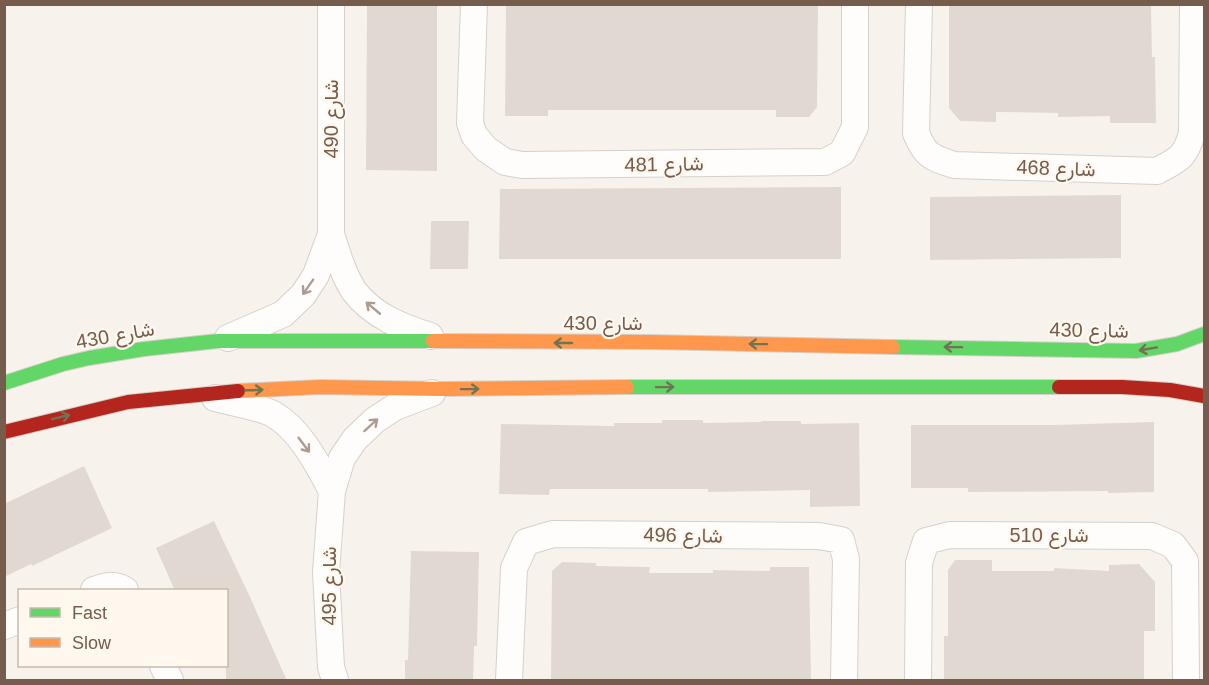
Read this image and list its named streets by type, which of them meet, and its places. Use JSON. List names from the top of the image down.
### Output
{
  "streets": {
    "street": [
      "شارع 490",
      "شارع 481",
      "شارع 468",
      "شارع 430",
      "شارع 496",
      "شارع 510",
      "شارع 495"
    ]
  },
  "crossings": [
    ["شارع 490", "شارع 430"]
  ],
  "one_way": ["شارع 495"],
  "legend": ["Fast", "Slow"]
}
